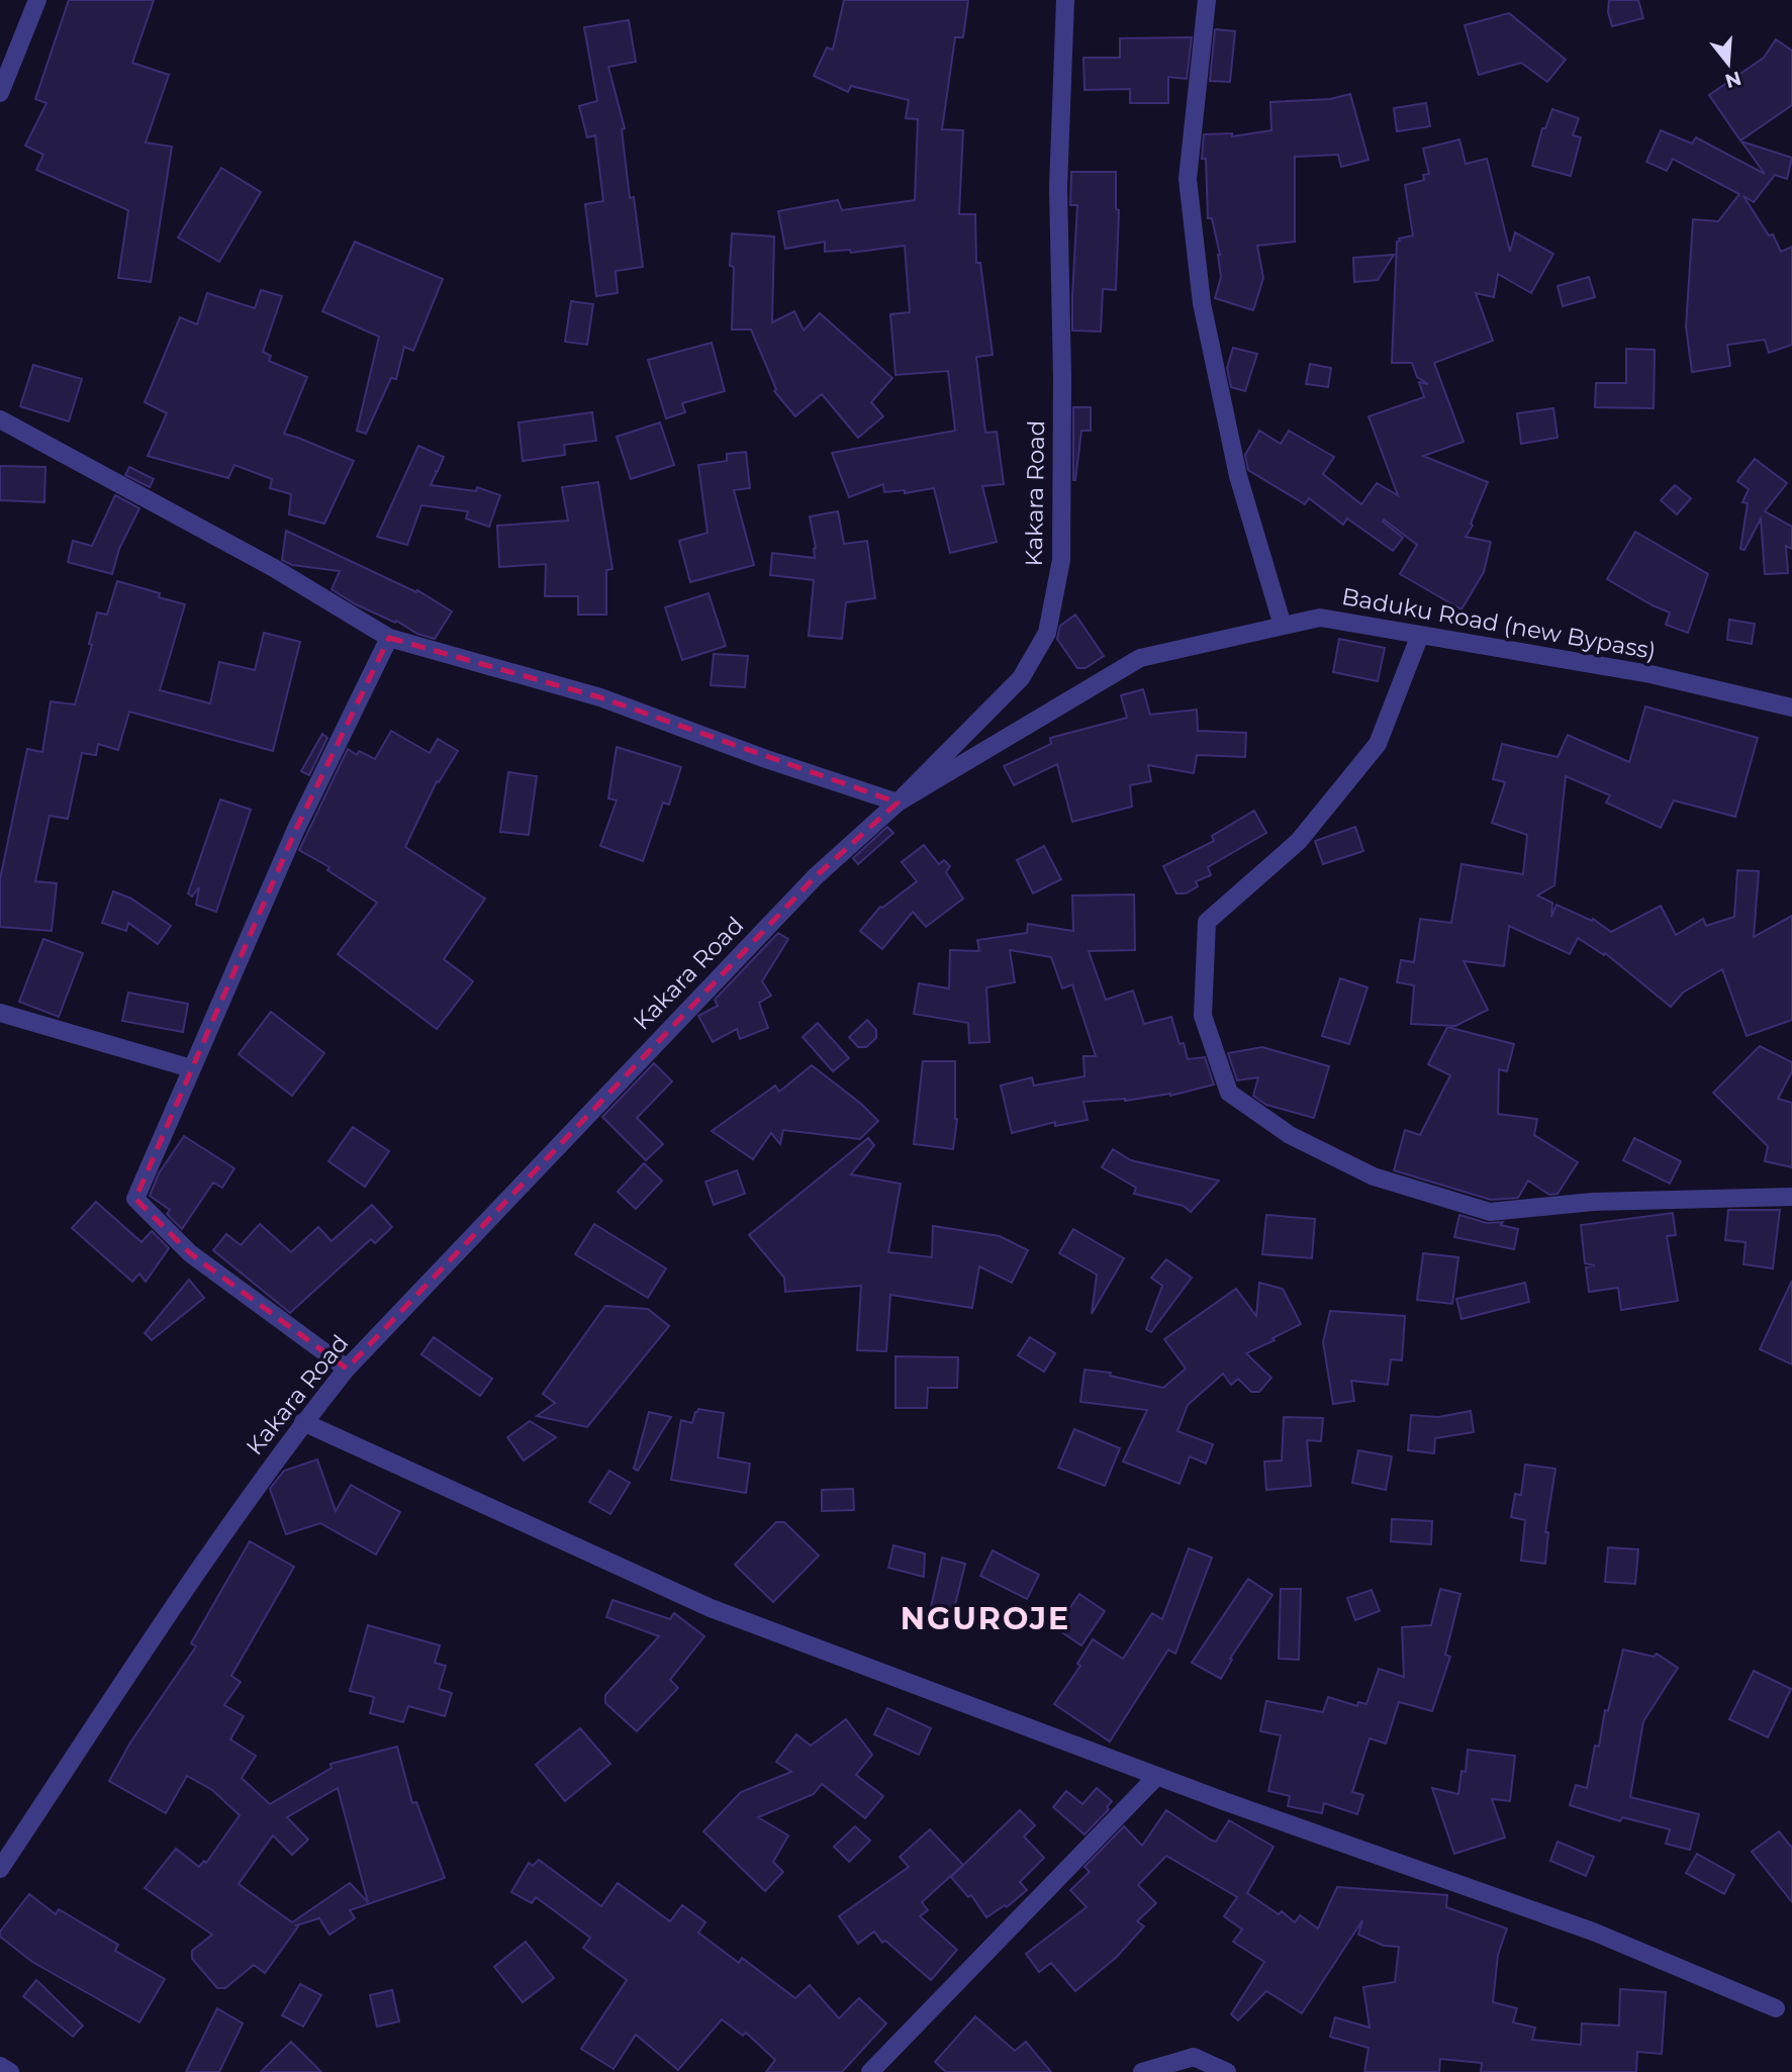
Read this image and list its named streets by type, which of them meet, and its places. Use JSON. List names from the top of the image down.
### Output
{
  "streets": {
    "street": ["Kakara Road", "Baduku Road (new Bypass)"]
  },
  "crossings": [
    ["Kakara Road", "Baduku Road (new Bypass)"]
  ],
  "districts": ["NGUROJE"],
  "north": "bottom"
}
